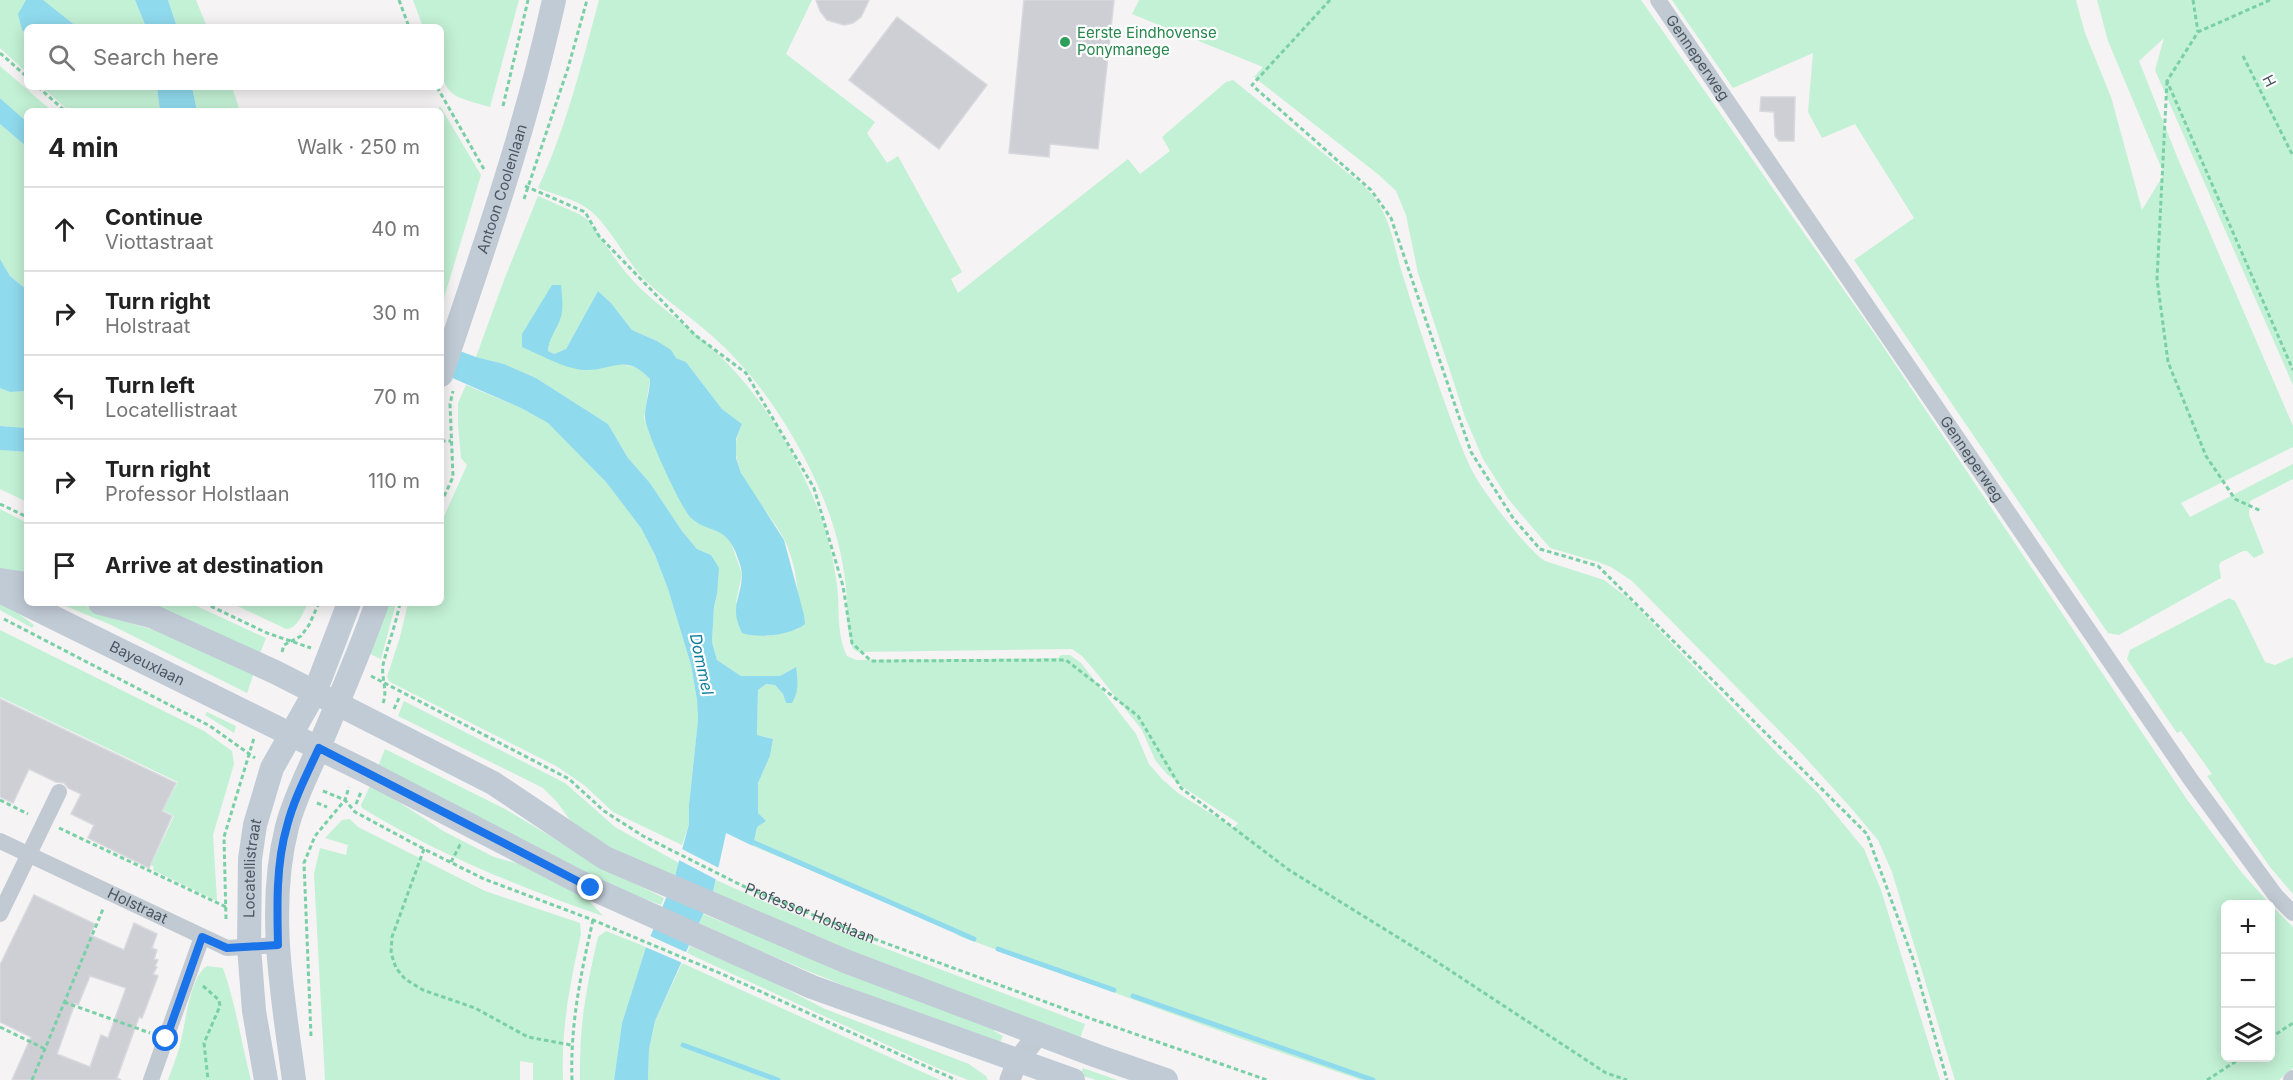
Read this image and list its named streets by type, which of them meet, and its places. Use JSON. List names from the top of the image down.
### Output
{
  "streets": {
    "main road": [
      "Antoon Coolenlaan",
      "Bayeuxlaan",
      "Locatellistraat",
      "Professor Holstlaan"
    ],
    "street": ["Genneperweg", "Holstraat"],
    "path": ["H"]
  },
  "crossings": [
    ["Bayeuxlaan", "Locatellistraat"],
    ["Locatellistraat", "Holstraat"]
  ],
  "water": ["Dommel"],
  "places": ["Eerste Eindhovense Ponymanege"],
  "page": {
    "search": "Search here",
    "heading": ["4 min", "Walk · 250 m"],
    "list": [
      ["Continue", "Viottastraat", "40 m"],
      ["Turn right", "Holstraat", "30 m"],
      ["Turn left", "Locatellistraat", "70 m"],
      ["Turn right", "Professor Holstlaan", "110 m"],
      "Arrive at destination"
    ],
    "map_buttons": ["+", "−"]
  }
}
